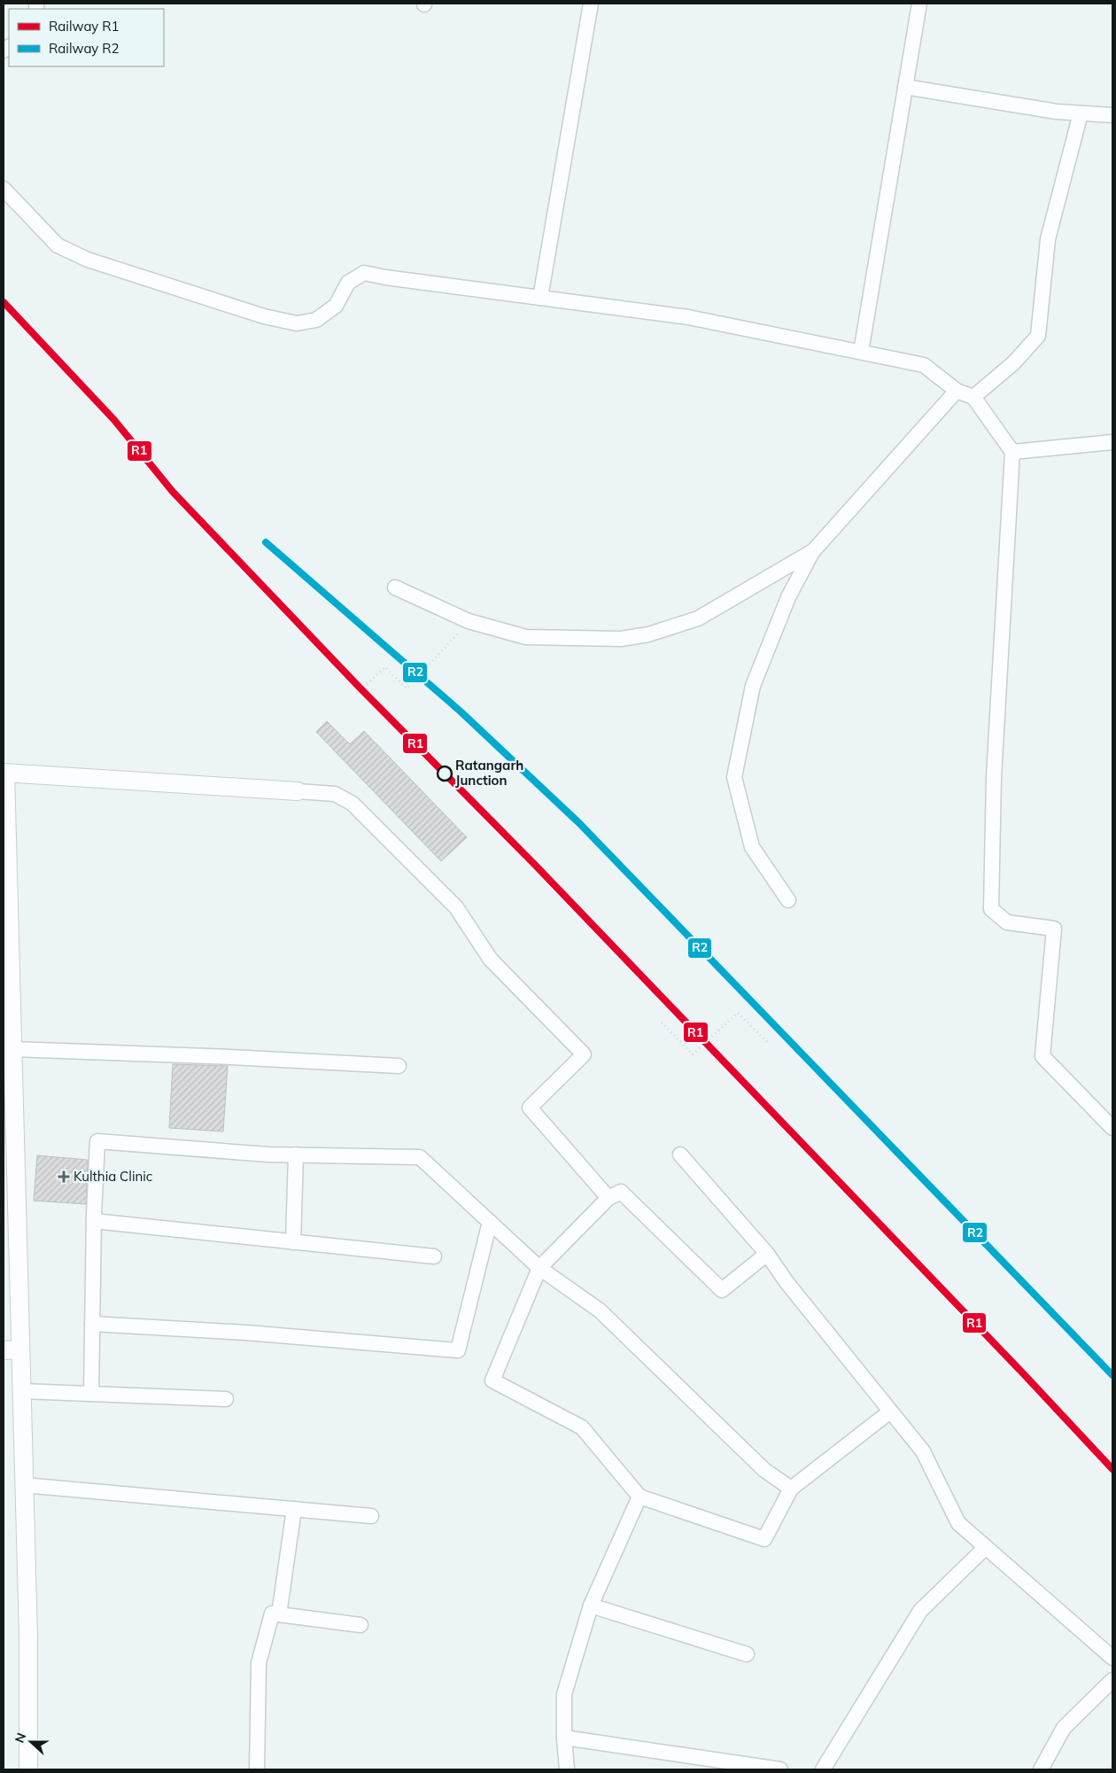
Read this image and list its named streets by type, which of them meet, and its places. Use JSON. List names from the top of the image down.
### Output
{
  "places": {
    "other": ["Ratangarh Junction"],
    "health": ["Kulthia Clinic"]
  },
  "lines": ["rail line R1", "rail line R2"],
  "legend": ["Railway R1", "Railway R2"],
  "north": "left"
}
